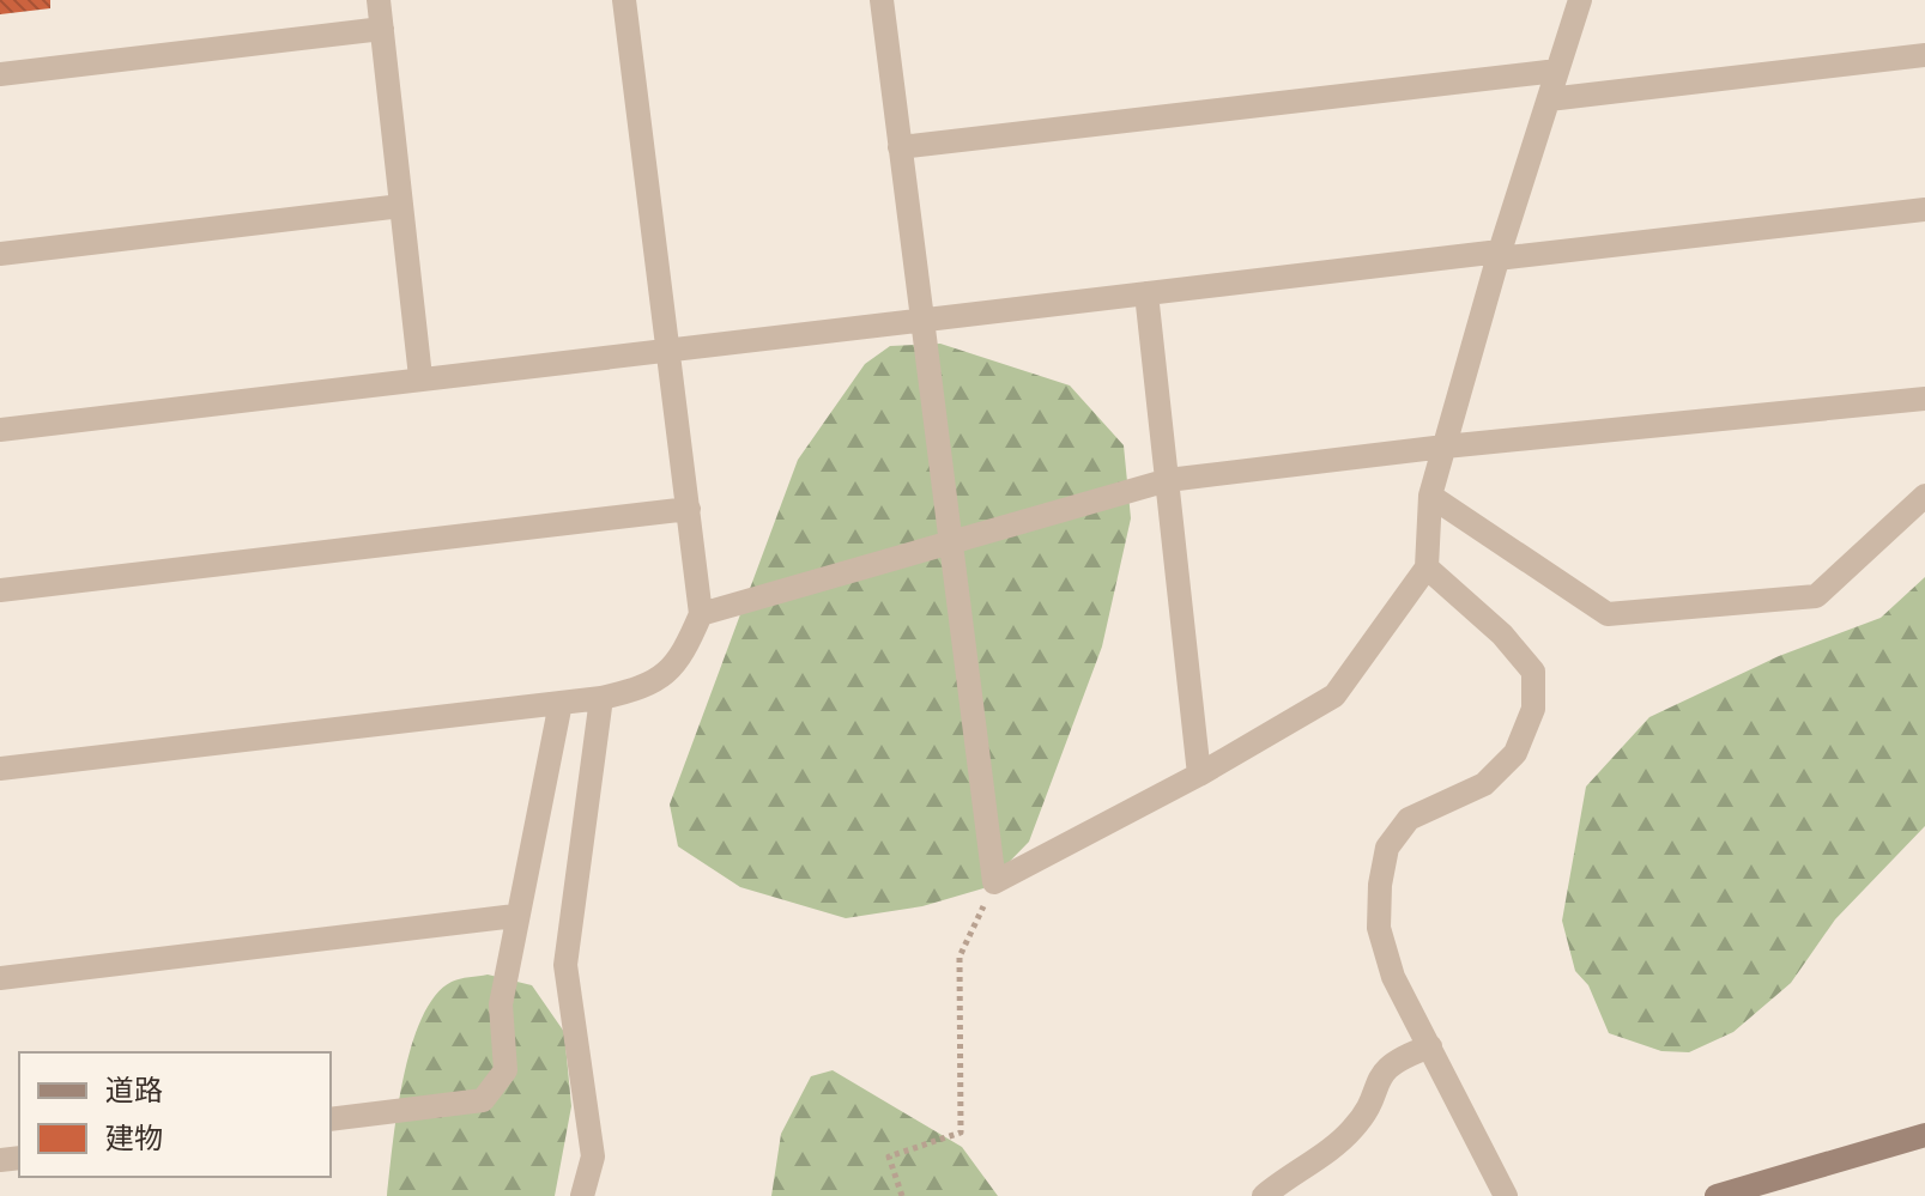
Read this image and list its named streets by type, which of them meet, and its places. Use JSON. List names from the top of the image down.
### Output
{
  "legend": ["道路", "建物"]
}
